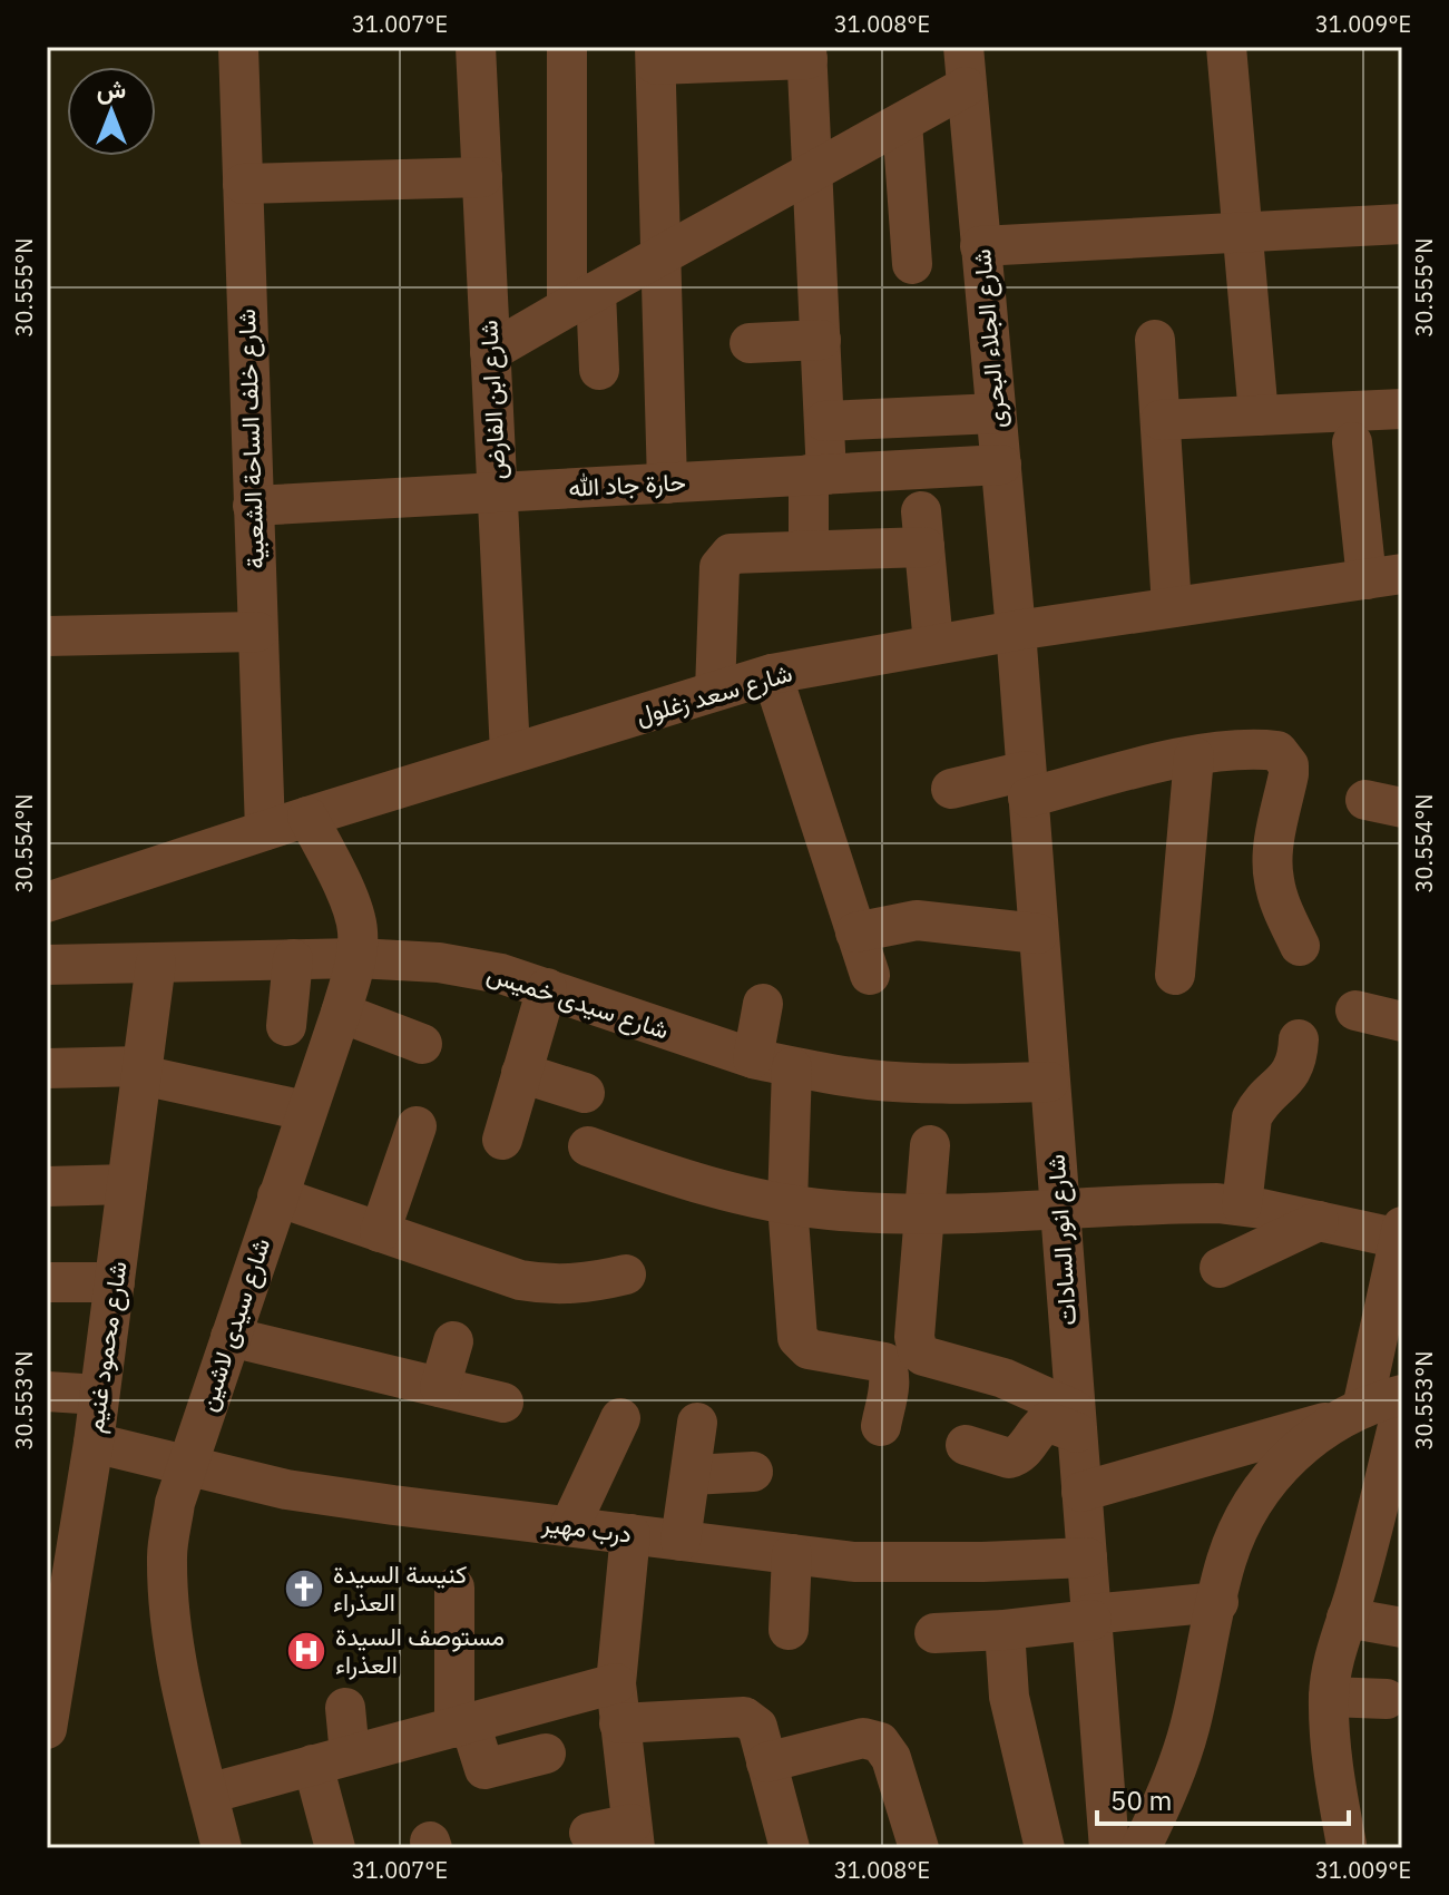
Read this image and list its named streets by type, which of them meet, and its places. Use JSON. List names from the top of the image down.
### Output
{
  "streets": {
    "street": [
      "شارع الجلاء البحرى",
      "شارع ابن الفارض",
      "شارع خلف الساحة الشعبية",
      "حارة جاد الله",
      "شارع سعد زغلول",
      "شارع سيدى خميس",
      "شارع انور السادات",
      "شارع سيدى لاشين",
      "شارع محمود غنيم",
      "درب مهير"
    ]
  },
  "crossings": [
    ["شارع الجلاء البحرى", "حارة جاد الله"],
    ["شارع الجلاء البحرى", "شارع سعد زغلول"],
    ["شارع الجلاء البحرى", "شارع انور السادات"],
    ["شارع ابن الفارض", "حارة جاد الله"],
    ["شارع ابن الفارض", "شارع سعد زغلول"],
    ["شارع خلف الساحة الشعبية", "حارة جاد الله"],
    ["شارع خلف الساحة الشعبية", "شارع سعد زغلول"],
    ["شارع سعد زغلول", "شارع انور السادات"],
    ["شارع سعد زغلول", "شارع سيدى لاشين"],
    ["شارع سيدى خميس", "شارع انور السادات"],
    ["شارع سيدى خميس", "شارع سيدى لاشين"],
    ["شارع سيدى خميس", "شارع محمود غنيم"],
    ["شارع انور السادات", "درب مهير"],
    ["شارع سيدى لاشين", "درب مهير"],
    ["شارع محمود غنيم", "درب مهير"]
  ],
  "places": {
    "church": ["كنيسة السيدة العذراء"],
    "hospital": ["مستوصف السيدة العذراء"]
  },
  "scale_bar": "50 m",
  "north": "top",
  "coordinates": [
    "31.007°E",
    "31.008°E",
    "31.009°E",
    "30.555°N",
    "30.554°N",
    "30.553°N"
  ]
}
